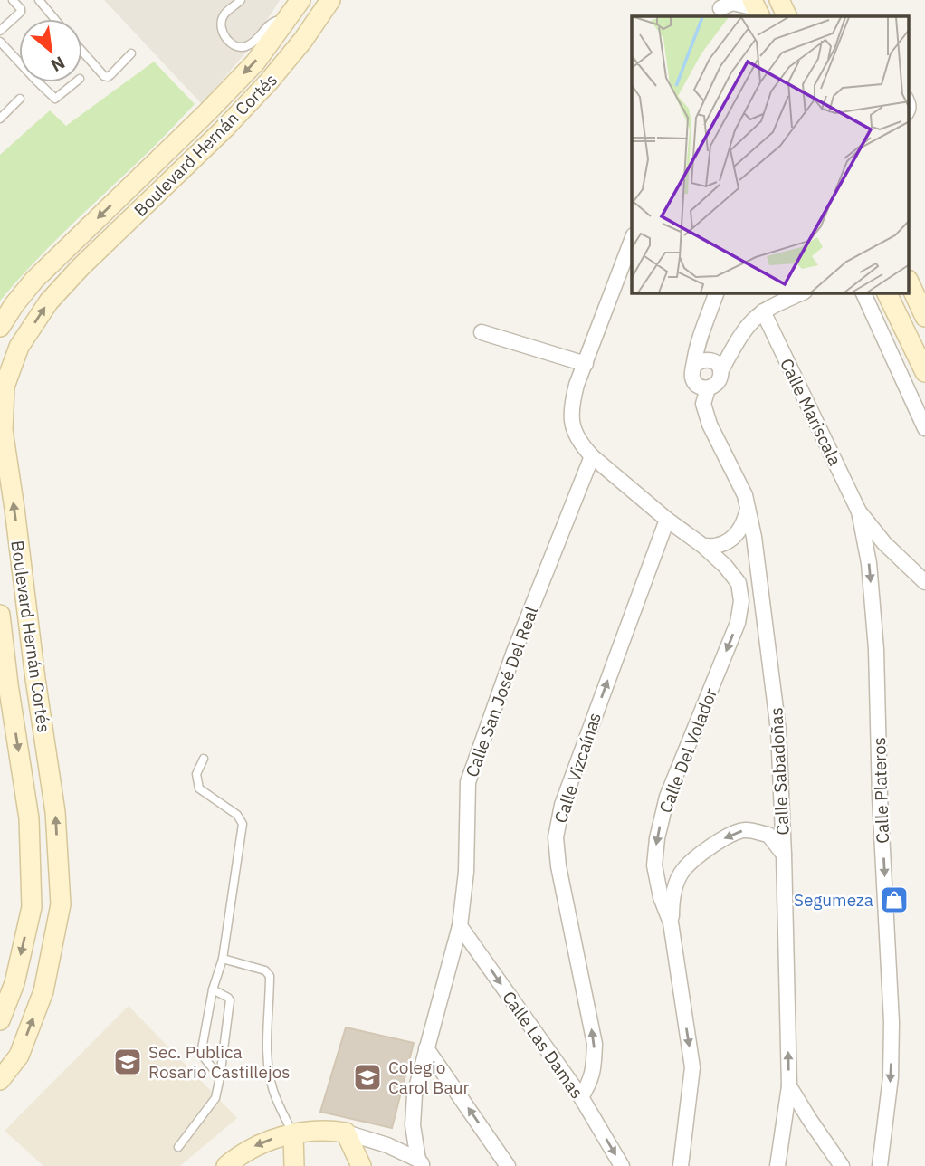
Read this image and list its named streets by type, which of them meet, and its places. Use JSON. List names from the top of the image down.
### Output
{
  "streets": {
    "main road": ["Boulevard Hernán Cortés"],
    "street": [
      "Calle Mariscala",
      "Calle San José Del Real",
      "Calle Del Volador",
      "Calle Vizcaínas",
      "Calle Sabadoñas",
      "Calle Plateros",
      "Calle Las Damas"
    ]
  },
  "crossings": [
    ["Calle Mariscala", "Calle Plateros"],
    ["Calle San José Del Real", "Calle Las Damas"],
    ["Calle Del Volador", "Calle Vizcaínas"],
    ["Calle Vizcaínas", "Calle Las Damas"]
  ],
  "one_way": ["Calle Del Volador", "Calle Vizcaínas", "Calle Plateros"],
  "places": {
    "shop": ["Segumeza"],
    "school or university": ["Sec. Publica Rosario Castillejos", "Colegio Carol Baur"]
  },
  "north": "bottom right"
}
